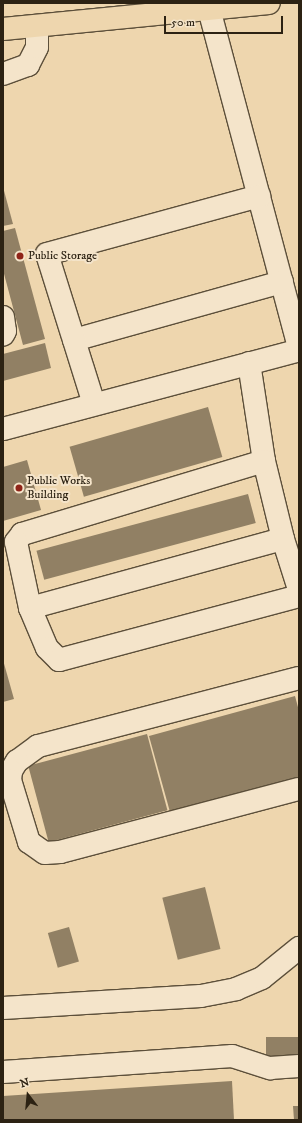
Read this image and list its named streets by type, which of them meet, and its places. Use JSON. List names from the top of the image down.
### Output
{
  "places": ["Public Storage", "Public Works Building"],
  "scale_bar": "50 m",
  "north": "top"
}
